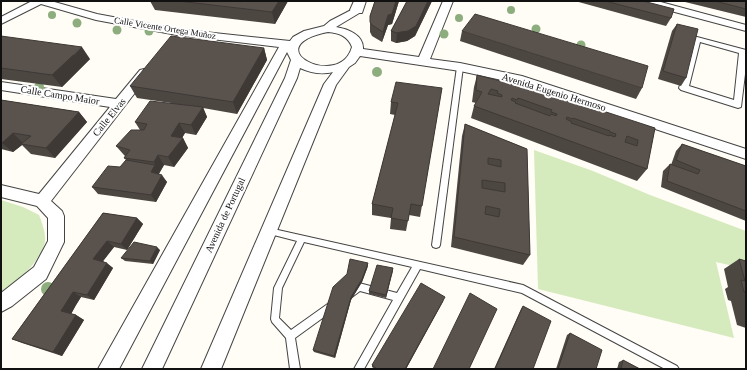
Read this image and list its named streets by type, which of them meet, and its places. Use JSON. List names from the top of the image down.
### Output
{
  "streets": {
    "street": [
      "Calle Vicente Ortega Muñoz",
      "Avenida Eugenio Hermoso",
      "Calle Campo Maior",
      "Calle Elvas",
      "Avenida de Portugal"
    ]
  },
  "crossings": [
    ["Calle Campo Maior", "Calle Elvas"]
  ]
}
